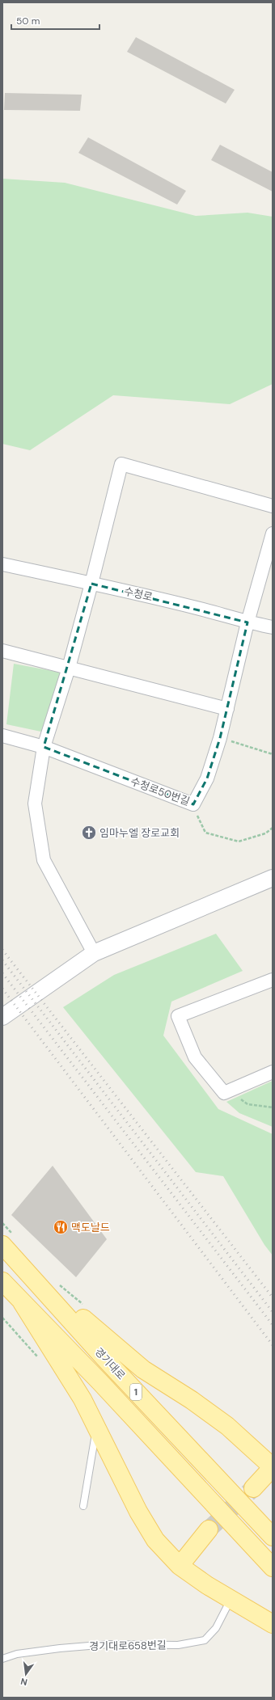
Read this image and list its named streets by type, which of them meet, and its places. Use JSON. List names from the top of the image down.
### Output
{
  "streets": {
    "main road": ["경기대로", "1"],
    "street": ["수청로", "수청로50번길"],
    "lane": ["경기대로658번길"]
  },
  "crossings": [
    ["수청로", "수청로50번길"]
  ],
  "places": {
    "church": ["임마누엘 장로교회"],
    "restaurant": ["맥도날드"]
  },
  "scale_bar": "50 m",
  "north": "bottom"
}
